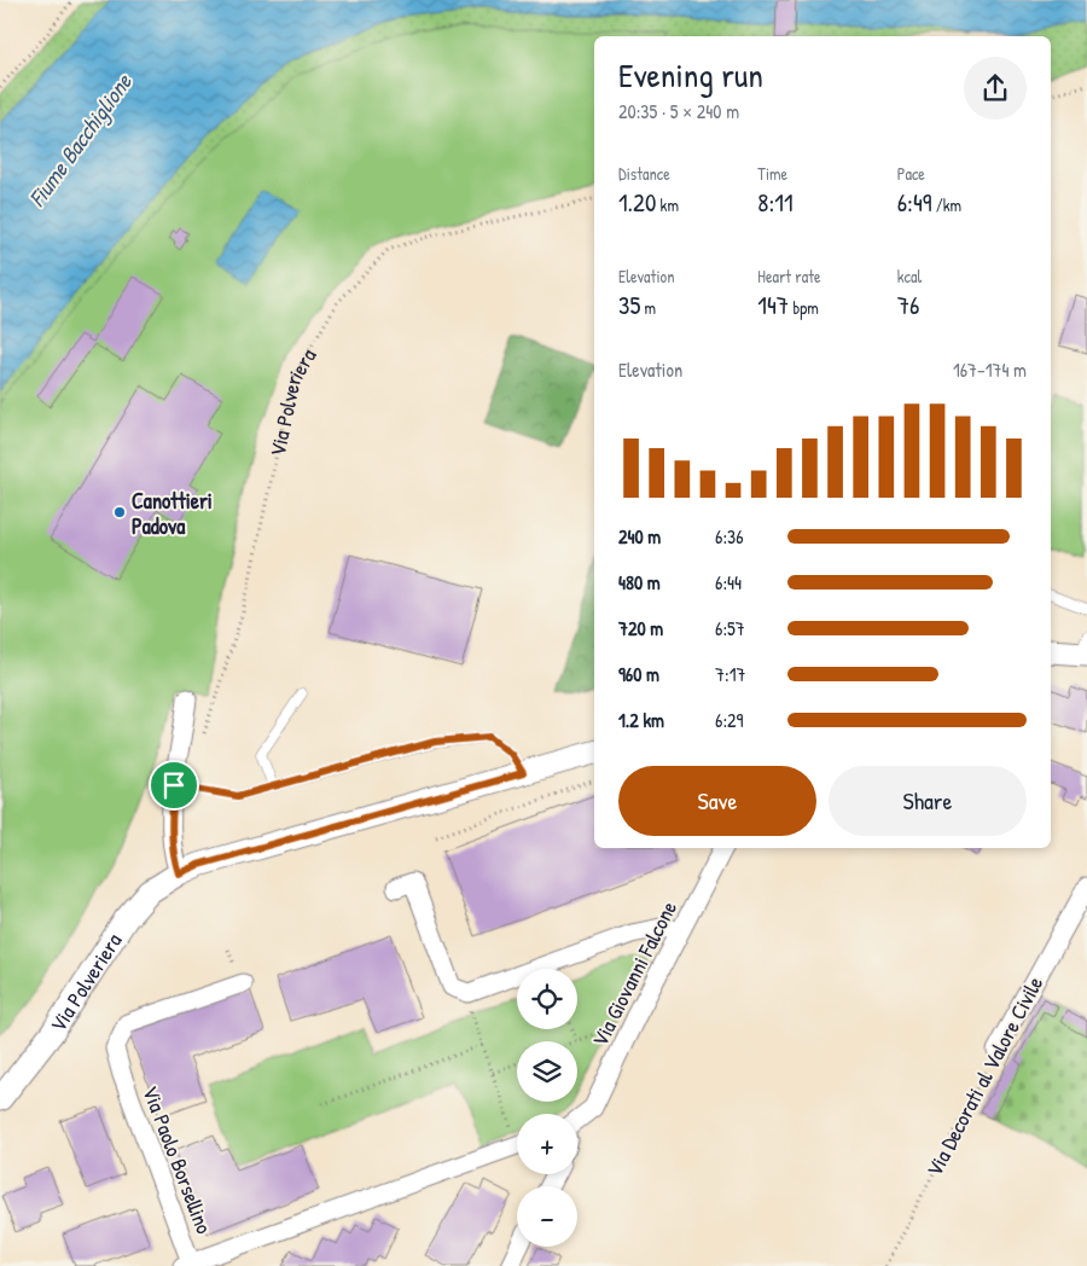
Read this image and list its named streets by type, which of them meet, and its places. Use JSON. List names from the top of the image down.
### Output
{
  "streets": {
    "street": [
      "Via Polveriera",
      "Via Giovanni Falcone",
      "Via Decorati al Valore Civile",
      "Via Paolo Borsellino"
    ]
  },
  "water": ["Fiume Bacchiglione"],
  "places": ["Canottieri Padova"],
  "page": {
    "heading": ["Evening run", "20:35 · 5 × 240 m"],
    "stats": [
      ["Distance", "1.20 km"],
      ["Time", "8:11"],
      ["Pace", "6:49 /km"],
      ["Elevation", "35 m"],
      ["Heart rate", "147 bpm"],
      ["kcal", "76"]
    ],
    "chart": ["Elevation", "167–174 m"],
    "list": [
      {
        "name": "240 m",
        "note": "6:36"
      },
      {
        "name": "480 m",
        "note": "6:44"
      },
      {
        "name": "720 m",
        "note": "6:57"
      },
      {
        "name": "960 m",
        "note": "7:17"
      },
      {
        "name": "1.2 km",
        "note": "6:29"
      }
    ],
    "buttons": ["Save", "Share"],
    "map_buttons": ["+", "−"]
  }
}
